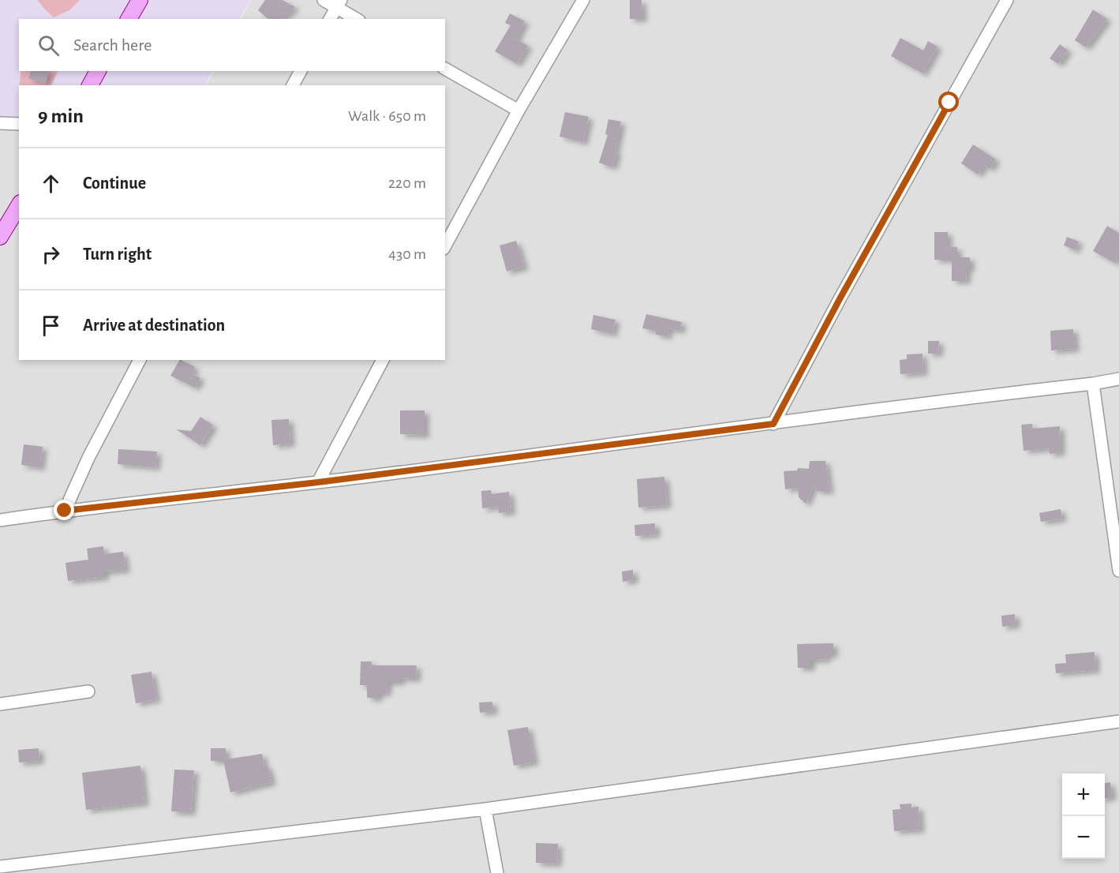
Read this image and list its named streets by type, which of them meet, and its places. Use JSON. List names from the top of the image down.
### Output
{
  "page": {
    "search": "Search here",
    "heading": ["9 min", "Walk · 650 m"],
    "list": [
      ["Continue", "220 m"],
      ["Turn right", "430 m"],
      "Arrive at destination"
    ],
    "map_buttons": ["+", "−"]
  }
}
